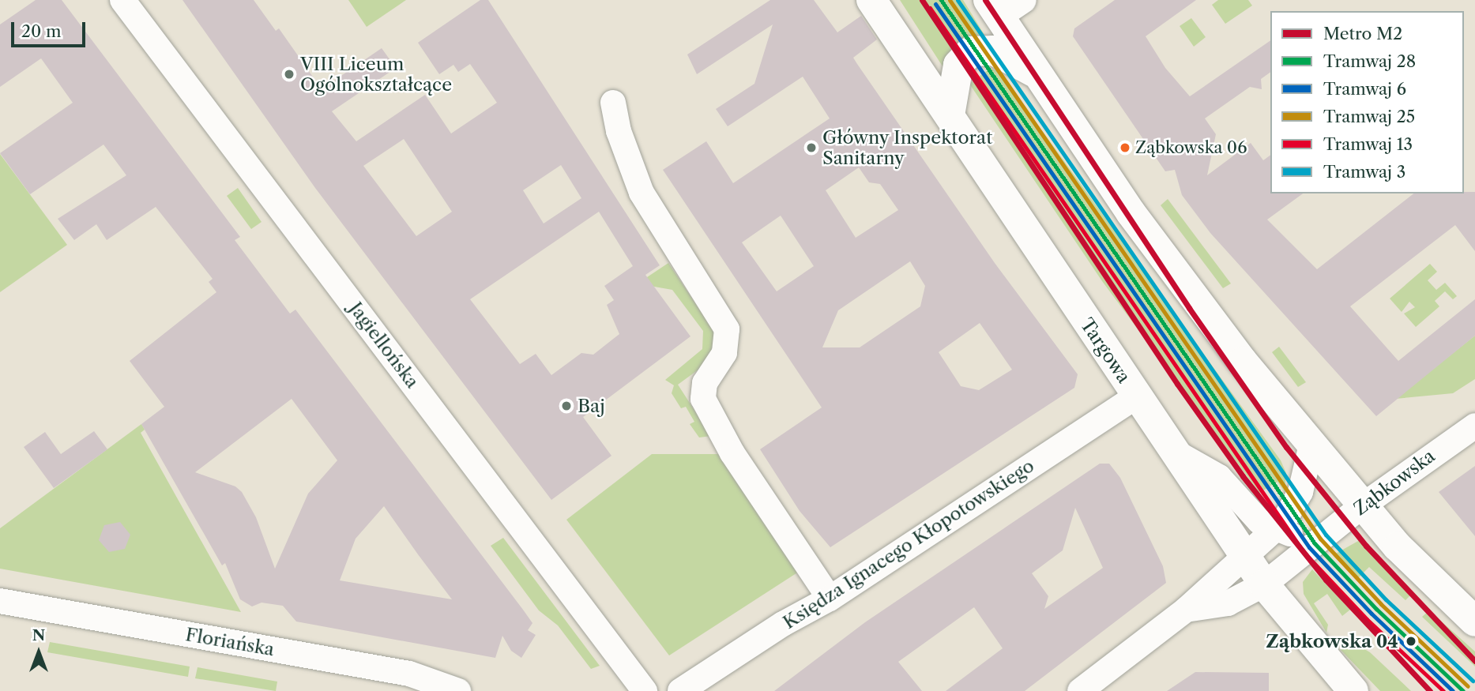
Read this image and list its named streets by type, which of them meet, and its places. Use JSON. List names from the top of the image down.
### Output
{
  "streets": {
    "main road": ["Targowa"],
    "street": [
      "Jagiellońska",
      "Ząbkowska",
      "Księdza Ignacego Kłopotowskiego",
      "Floriańska"
    ]
  },
  "crossings": [
    ["Targowa", "Ząbkowska"],
    ["Targowa", "Księdza Ignacego Kłopotowskiego"]
  ],
  "places": [
    "VIII Liceum Ogólnokształcące",
    "Główny Inspektorat Sanitarny",
    "Ząbkowska 06",
    "Baj",
    "Ząbkowska 04"
  ],
  "lines": [
    "metro line M2",
    "tram line 28",
    "tram line 25",
    "tram line 3",
    "tram line 6",
    "tram line 13"
  ],
  "legend": [
    "Metro M2",
    "Tramwaj 28",
    "Tramwaj 6",
    "Tramwaj 25",
    "Tramwaj 13",
    "Tramwaj 3"
  ],
  "scale_bar": "20 m",
  "north": "top"
}
